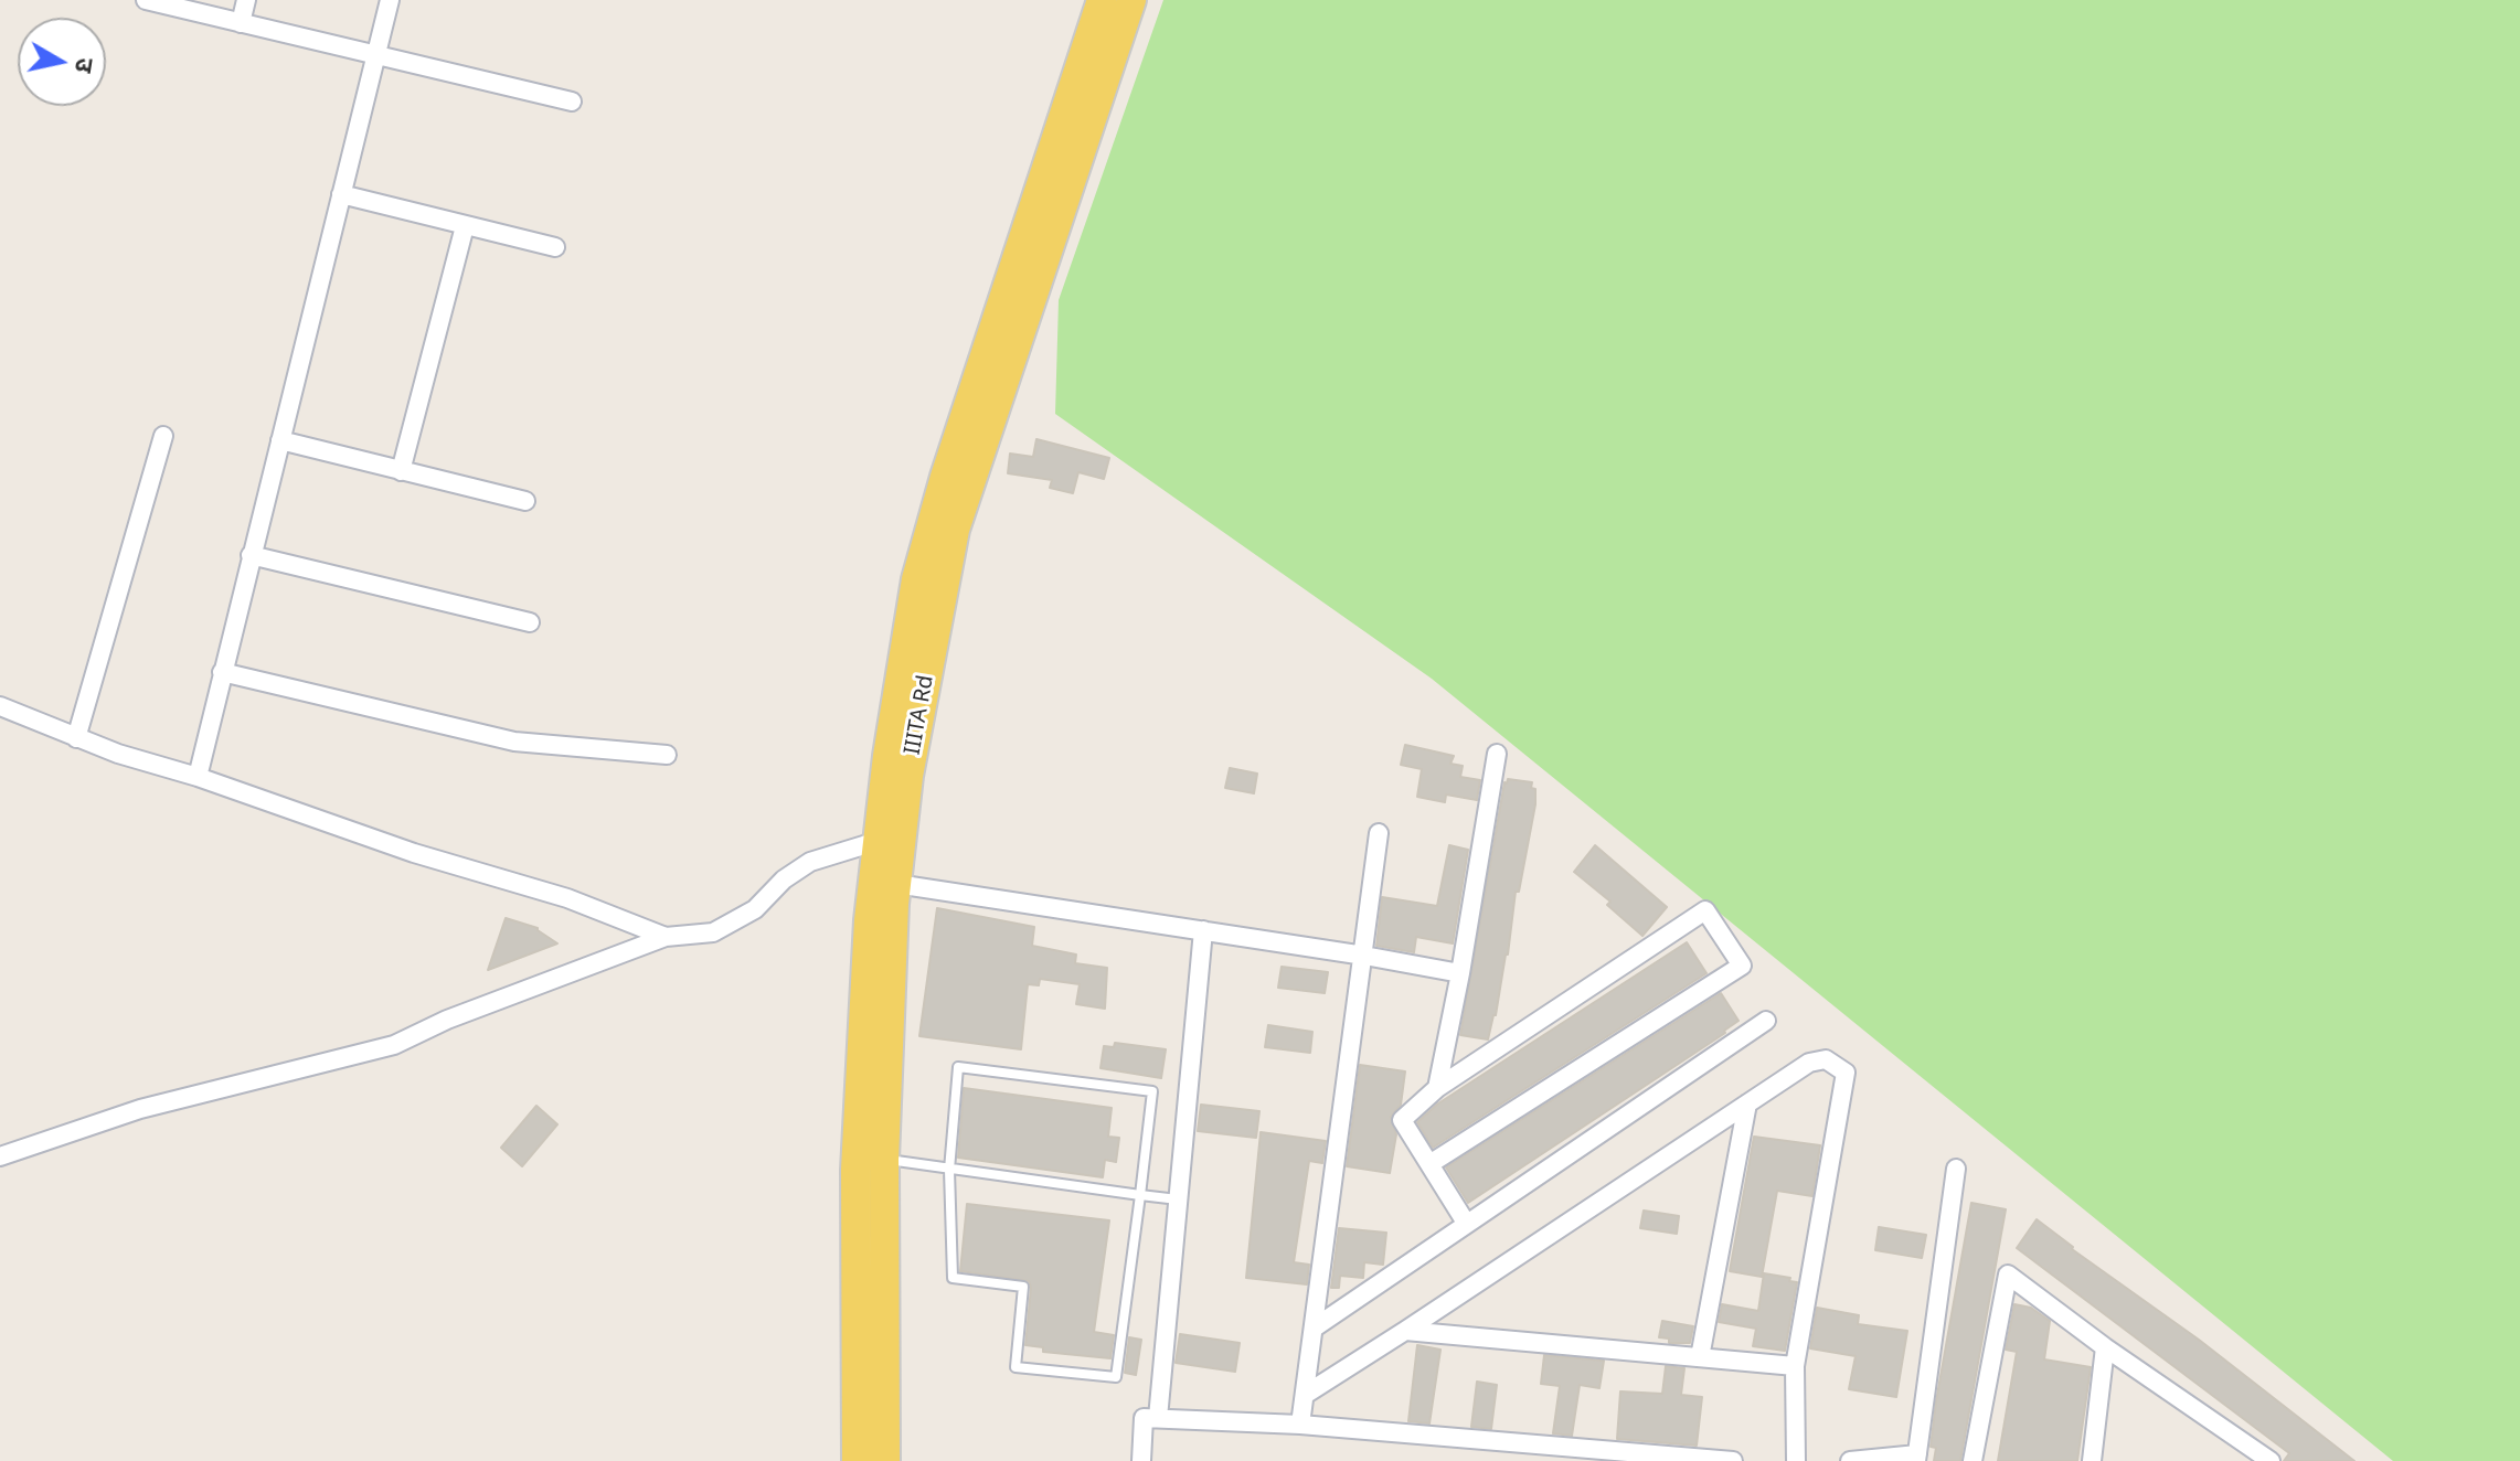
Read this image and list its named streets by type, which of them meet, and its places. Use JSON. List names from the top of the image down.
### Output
{
  "streets": {
    "main road": ["IIITA Rd"]
  },
  "north": "right"
}
